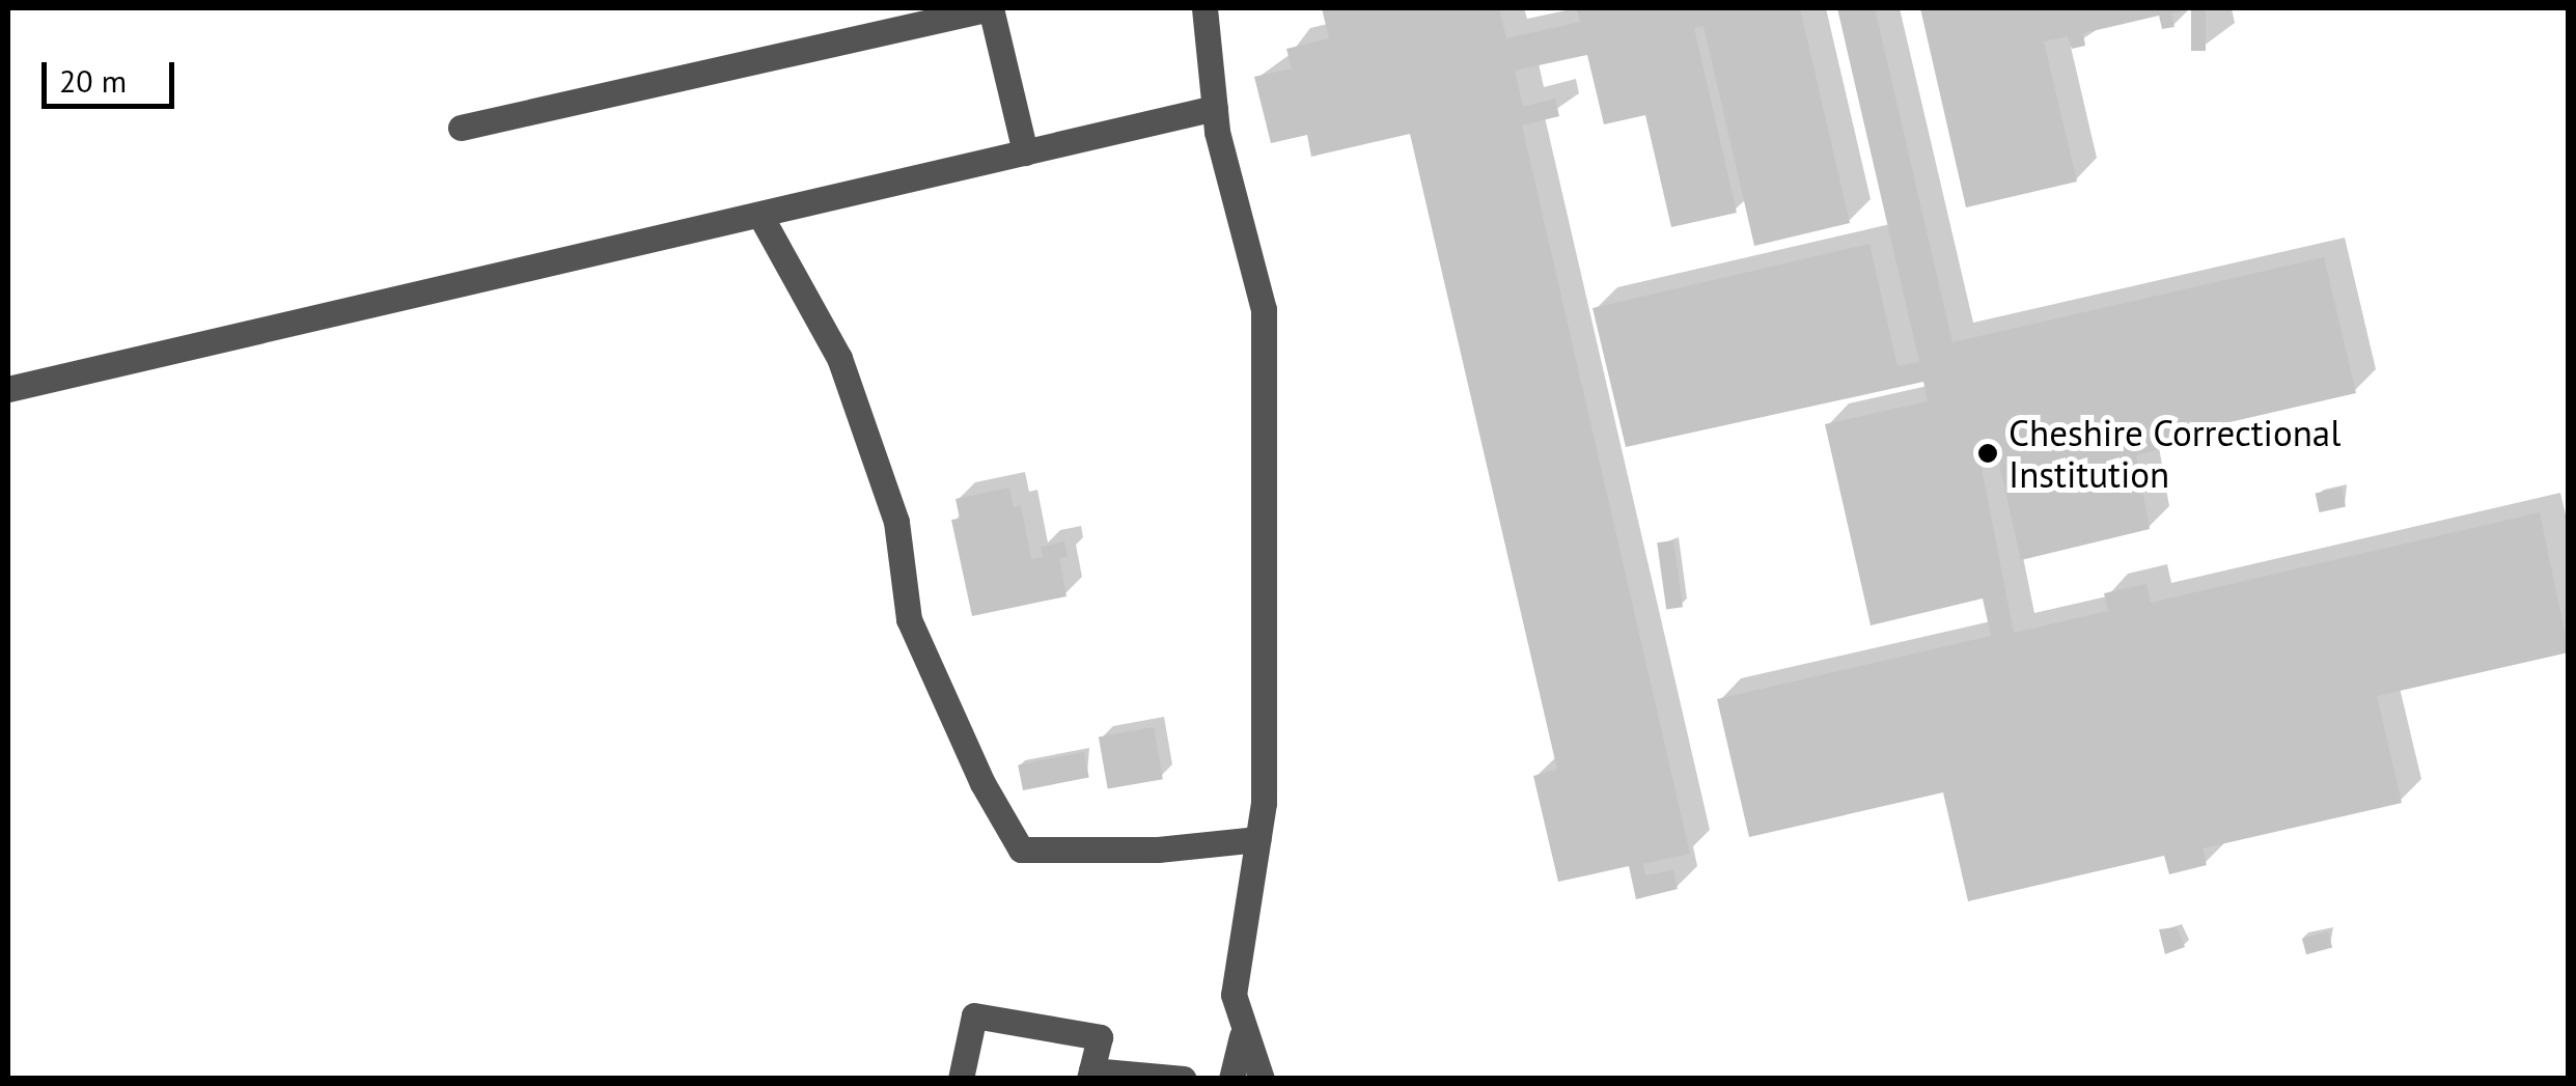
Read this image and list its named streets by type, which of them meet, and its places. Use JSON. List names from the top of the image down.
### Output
{
  "places": ["Cheshire Correctional Institution"],
  "scale_bar": "20 m"
}
